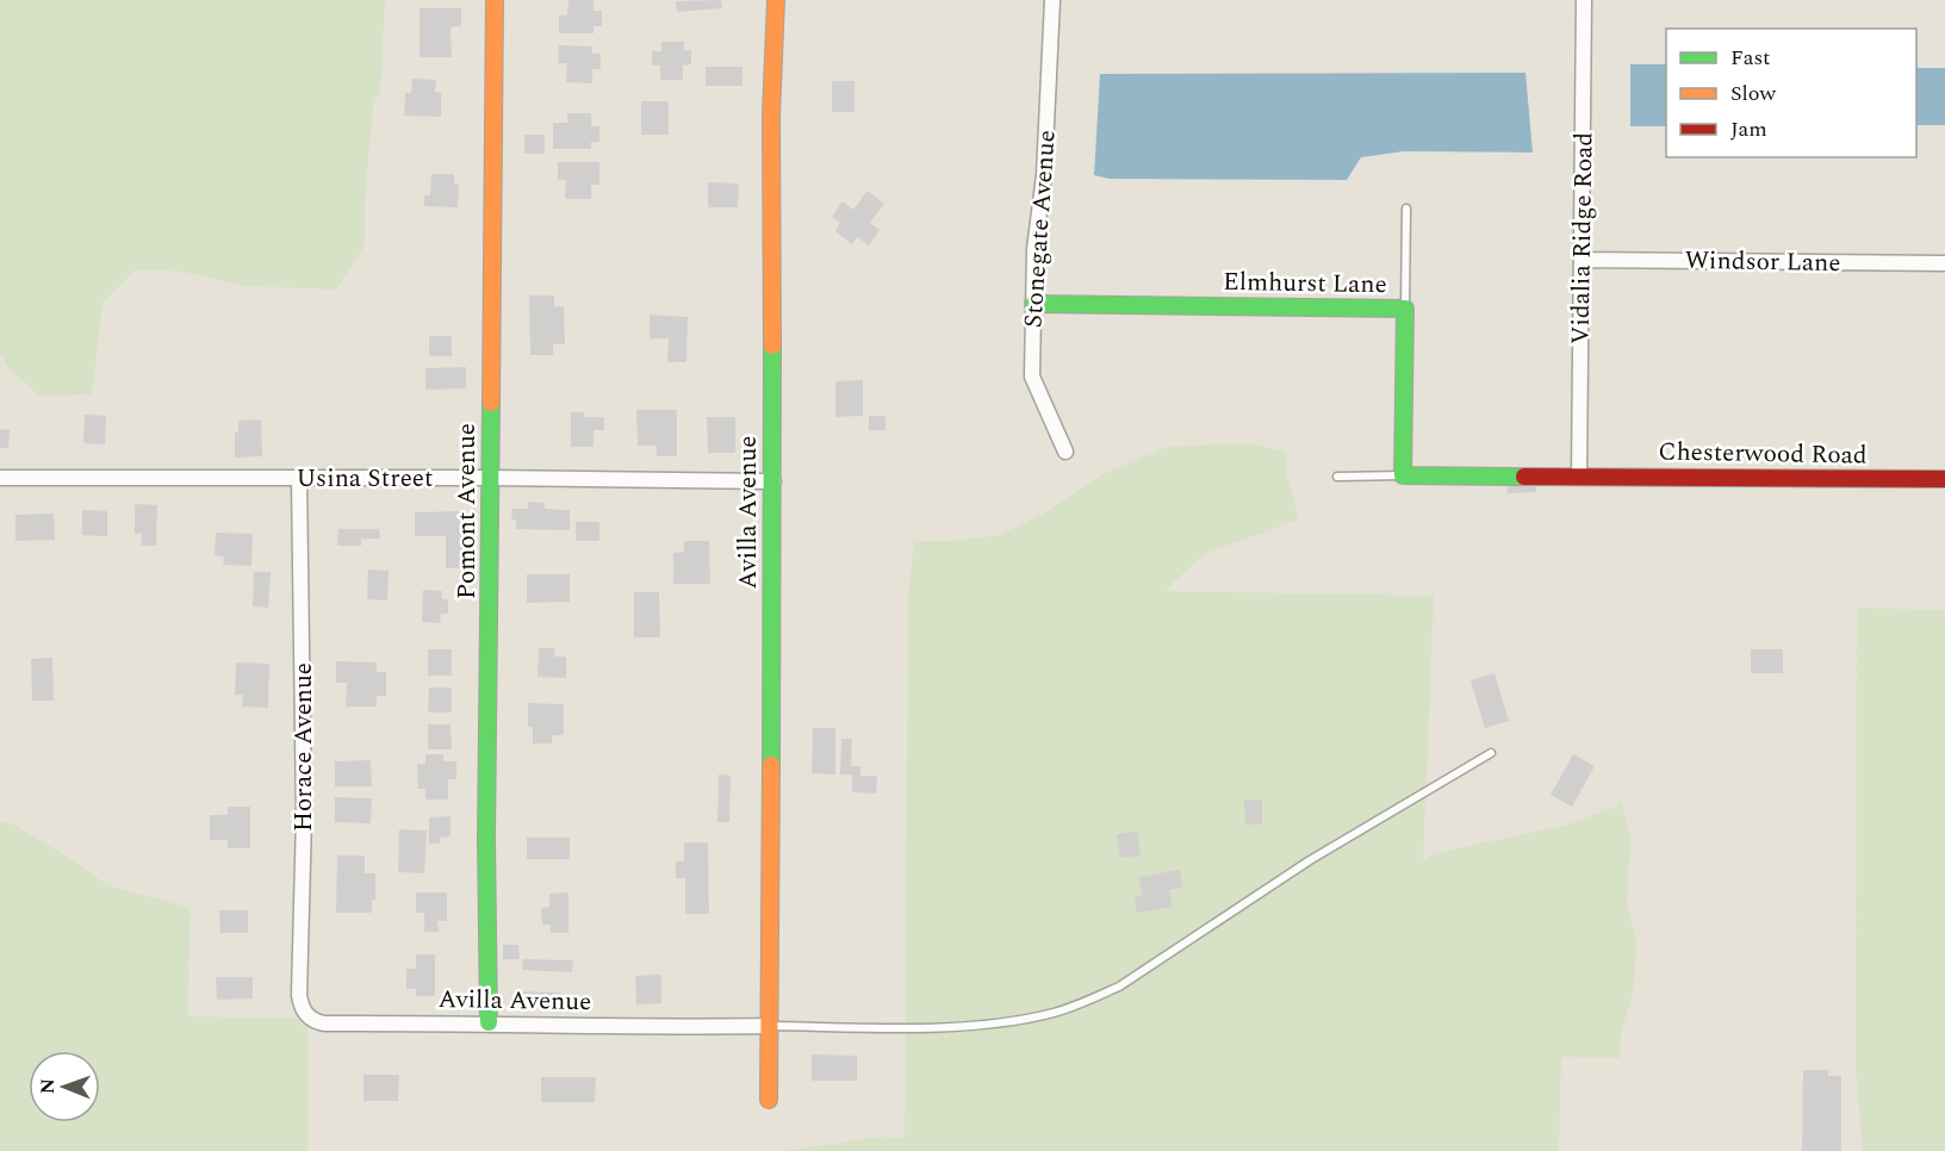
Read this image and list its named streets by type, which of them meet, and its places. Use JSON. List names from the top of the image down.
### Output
{
  "streets": {
    "street": [
      "Stonegate Avenue",
      "Vidalia Ridge Road",
      "Windsor Lane",
      "Elmhurst Lane",
      "Chesterwood Road",
      "Usina Street",
      "Pomont Avenue",
      "Avilla Avenue",
      "Horace Avenue"
    ]
  },
  "crossings": [
    ["Stonegate Avenue", "Elmhurst Lane"],
    ["Vidalia Ridge Road", "Windsor Lane"],
    ["Vidalia Ridge Road", "Chesterwood Road"],
    ["Usina Street", "Pomont Avenue"],
    ["Usina Street", "Avilla Avenue"],
    ["Usina Street", "Horace Avenue"],
    ["Pomont Avenue", "Avilla Avenue"],
    ["Avilla Avenue", "Horace Avenue"]
  ],
  "legend": ["Fast", "Slow", "Jam"],
  "north": "left"
}
